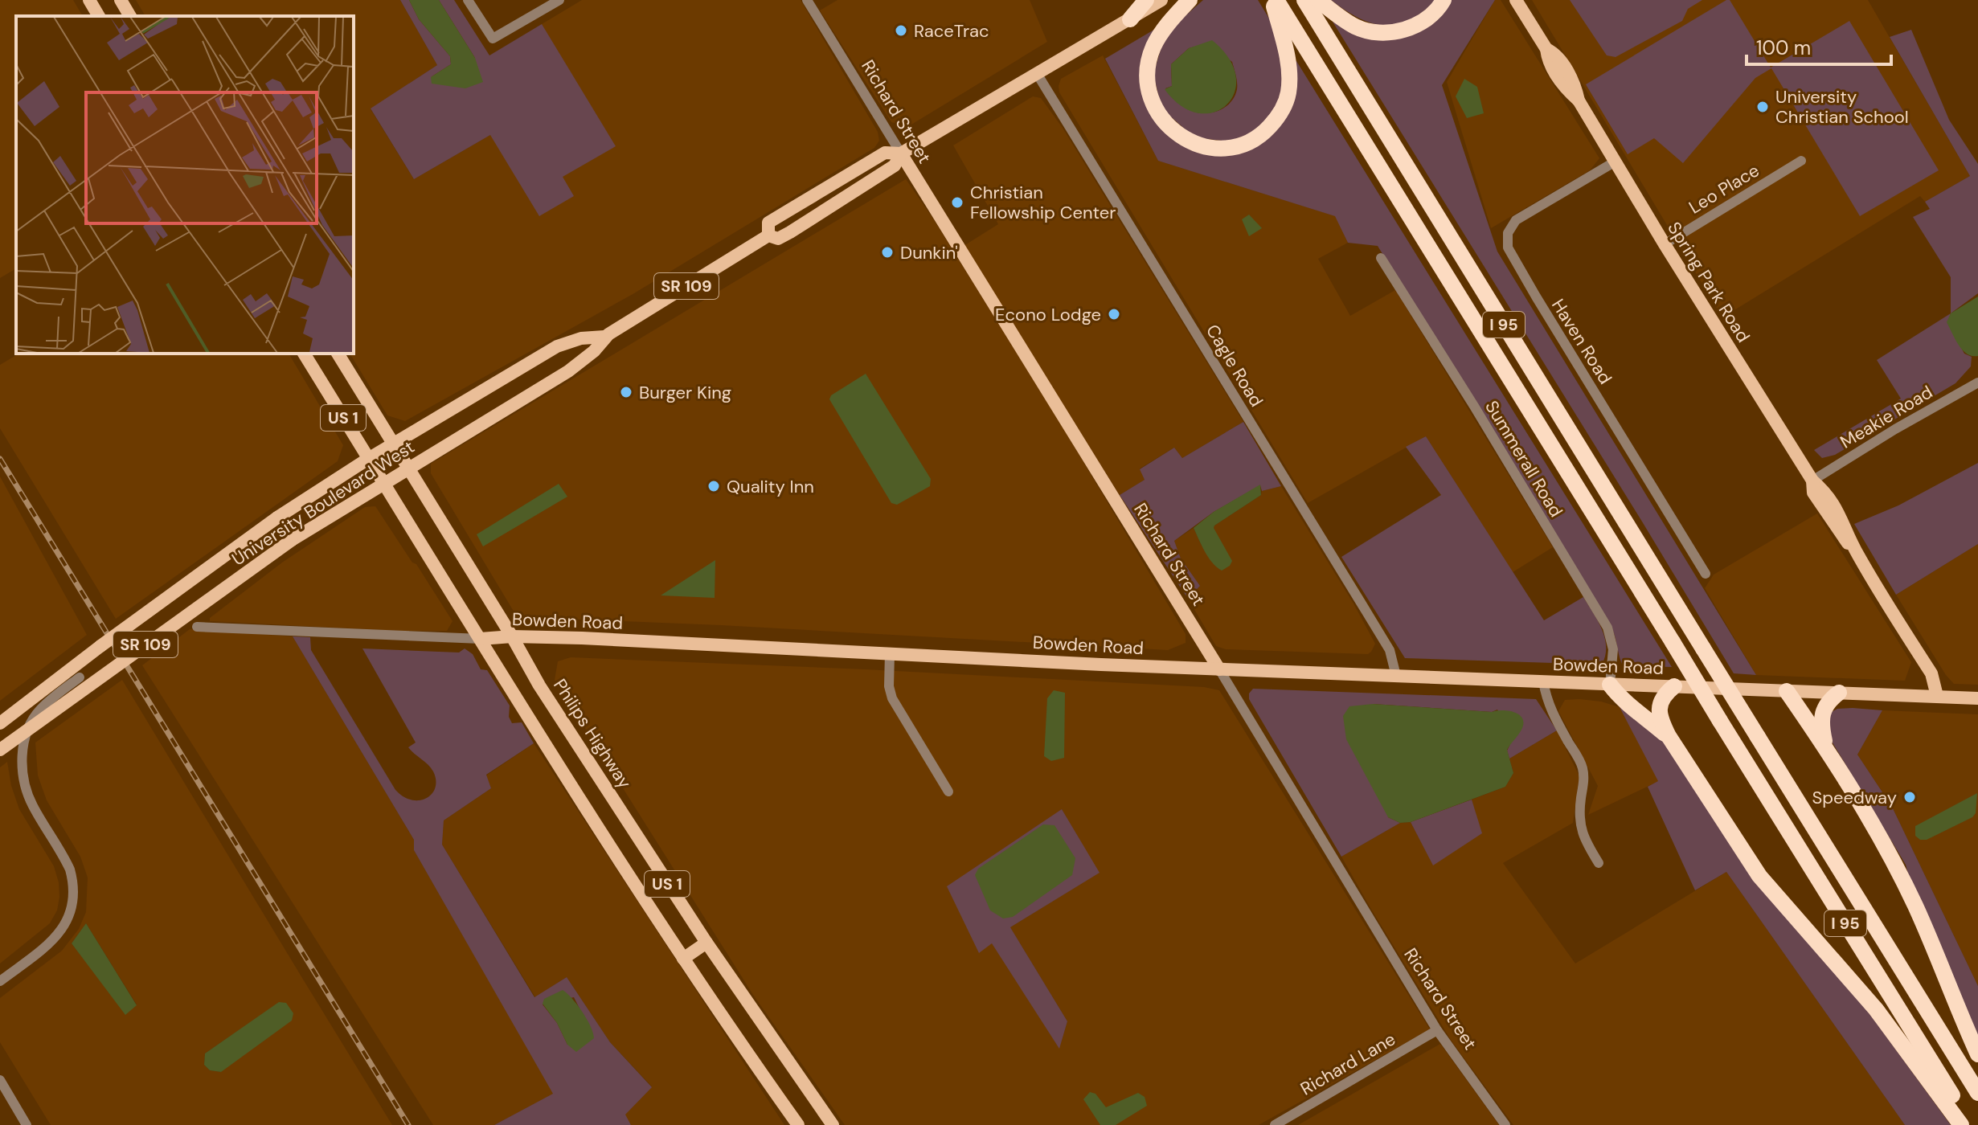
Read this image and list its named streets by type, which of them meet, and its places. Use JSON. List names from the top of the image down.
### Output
{
  "streets": {
    "highway": ["I 95"],
    "main road": [
      "Richard Street",
      "Spring Park Road",
      "SR 109",
      "US 1",
      "University Boulevard West",
      "Bowden Road",
      "Philips Highway"
    ],
    "street": [
      "Leo Place",
      "Haven Road",
      "Cagle Road",
      "Meakie Road",
      "Summerall Road",
      "Richard Lane"
    ]
  },
  "crossings": [
    ["Richard Street", "SR 109"],
    ["Richard Street", "University Boulevard West"],
    ["Richard Street", "Bowden Road"],
    ["Richard Street", "Richard Lane"],
    ["Leo Place", "Spring Park Road"],
    ["Spring Park Road", "Haven Road"],
    ["Spring Park Road", "Meakie Road"],
    ["Spring Park Road", "Bowden Road"],
    ["SR 109", "University Boulevard West"],
    ["Cagle Road", "University Boulevard West"],
    ["Cagle Road", "Bowden Road"],
    ["US 1", "University Boulevard West"],
    ["US 1", "Bowden Road"],
    ["Summerall Road", "Bowden Road"],
    ["University Boulevard West", "Philips Highway"],
    ["Bowden Road", "Philips Highway"]
  ],
  "places": [
    "RaceTrac",
    "University Christian School",
    "Christian Fellowship Center",
    "Dunkin'",
    "Econo Lodge",
    "Burger King",
    "Quality Inn",
    "Speedway"
  ],
  "scale_bar": "100 m"
}
